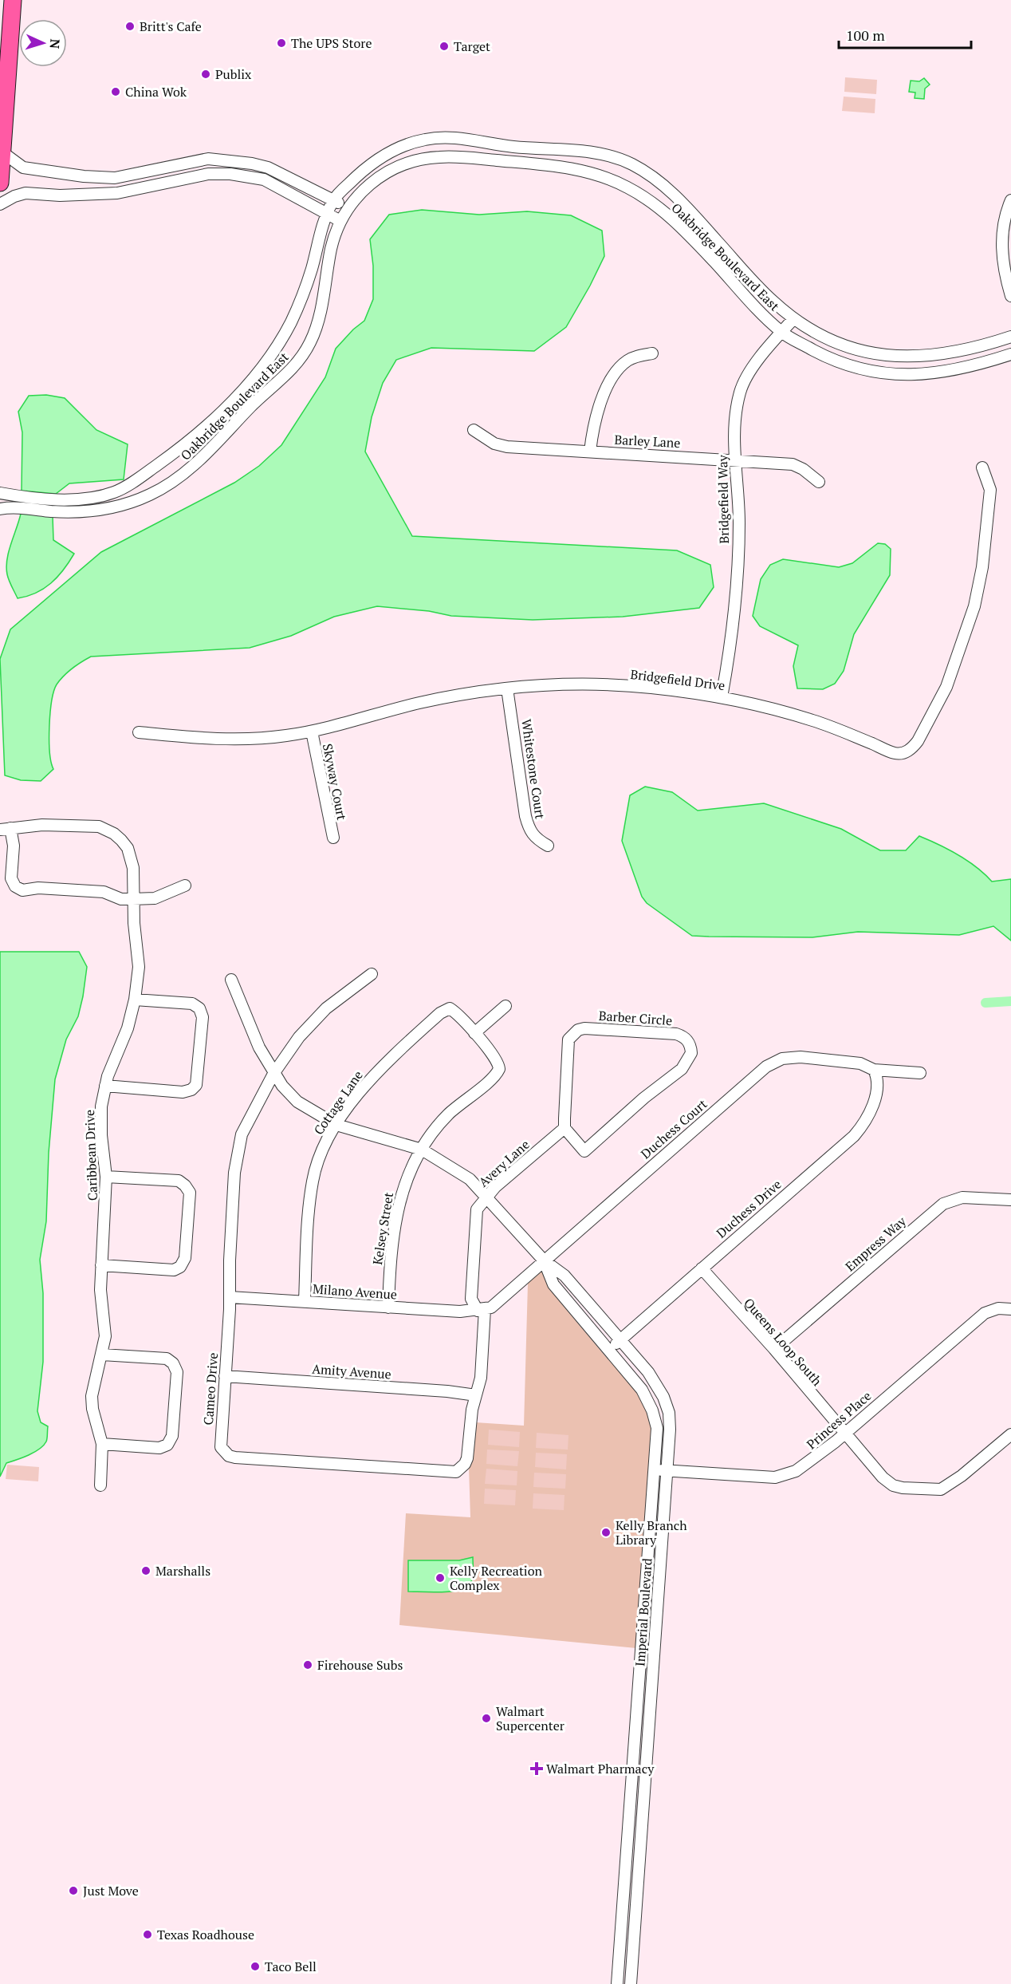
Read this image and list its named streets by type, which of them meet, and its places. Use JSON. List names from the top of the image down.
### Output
{
  "streets": {
    "street": [
      "Oakbridge Boulevard East",
      "Barley Lane",
      "Bridgefield Way",
      "Bridgefield Drive",
      "Whitestone Court",
      "Skyway Court",
      "Barber Circle",
      "Cottage Lane",
      "Duchess Court",
      "Caribbean Drive",
      "Avery Lane",
      "Duchess Drive",
      "Kelsey Street",
      "Empress Way",
      "Milano Avenue",
      "Queens Loop South",
      "Amity Avenue",
      "Cameo Drive",
      "Princess Place",
      "Imperial Boulevard"
    ]
  },
  "crossings": [
    ["Oakbridge Boulevard East", "Bridgefield Way"],
    ["Barley Lane", "Bridgefield Way"],
    ["Bridgefield Way", "Bridgefield Drive"],
    ["Bridgefield Drive", "Whitestone Court"],
    ["Bridgefield Drive", "Skyway Court"],
    ["Barber Circle", "Avery Lane"],
    ["Cottage Lane", "Kelsey Street"],
    ["Cottage Lane", "Milano Avenue"],
    ["Cottage Lane", "Imperial Boulevard"],
    ["Duchess Court", "Avery Lane"],
    ["Duchess Court", "Duchess Drive"],
    ["Duchess Court", "Milano Avenue"],
    ["Duchess Court", "Cameo Drive"],
    ["Duchess Court", "Imperial Boulevard"],
    ["Avery Lane", "Milano Avenue"],
    ["Avery Lane", "Cameo Drive"],
    ["Avery Lane", "Imperial Boulevard"],
    ["Duchess Drive", "Queens Loop South"],
    ["Duchess Drive", "Imperial Boulevard"],
    ["Kelsey Street", "Milano Avenue"],
    ["Kelsey Street", "Imperial Boulevard"],
    ["Empress Way", "Queens Loop South"],
    ["Milano Avenue", "Cameo Drive"],
    ["Queens Loop South", "Princess Place"],
    ["Amity Avenue", "Cameo Drive"],
    ["Cameo Drive", "Imperial Boulevard"],
    ["Princess Place", "Imperial Boulevard"]
  ],
  "places": {
    "other": [
      "Britt's Cafe",
      "The UPS Store",
      "Target",
      "Publix",
      "China Wok",
      "Kelly Branch Library",
      "Marshalls",
      "Kelly Recreation Complex",
      "Firehouse Subs",
      "Walmart Supercenter",
      "Just Move",
      "Texas Roadhouse",
      "Taco Bell"
    ],
    "health": ["Walmart Pharmacy"]
  },
  "scale_bar": "100 m",
  "north": "right"
}
